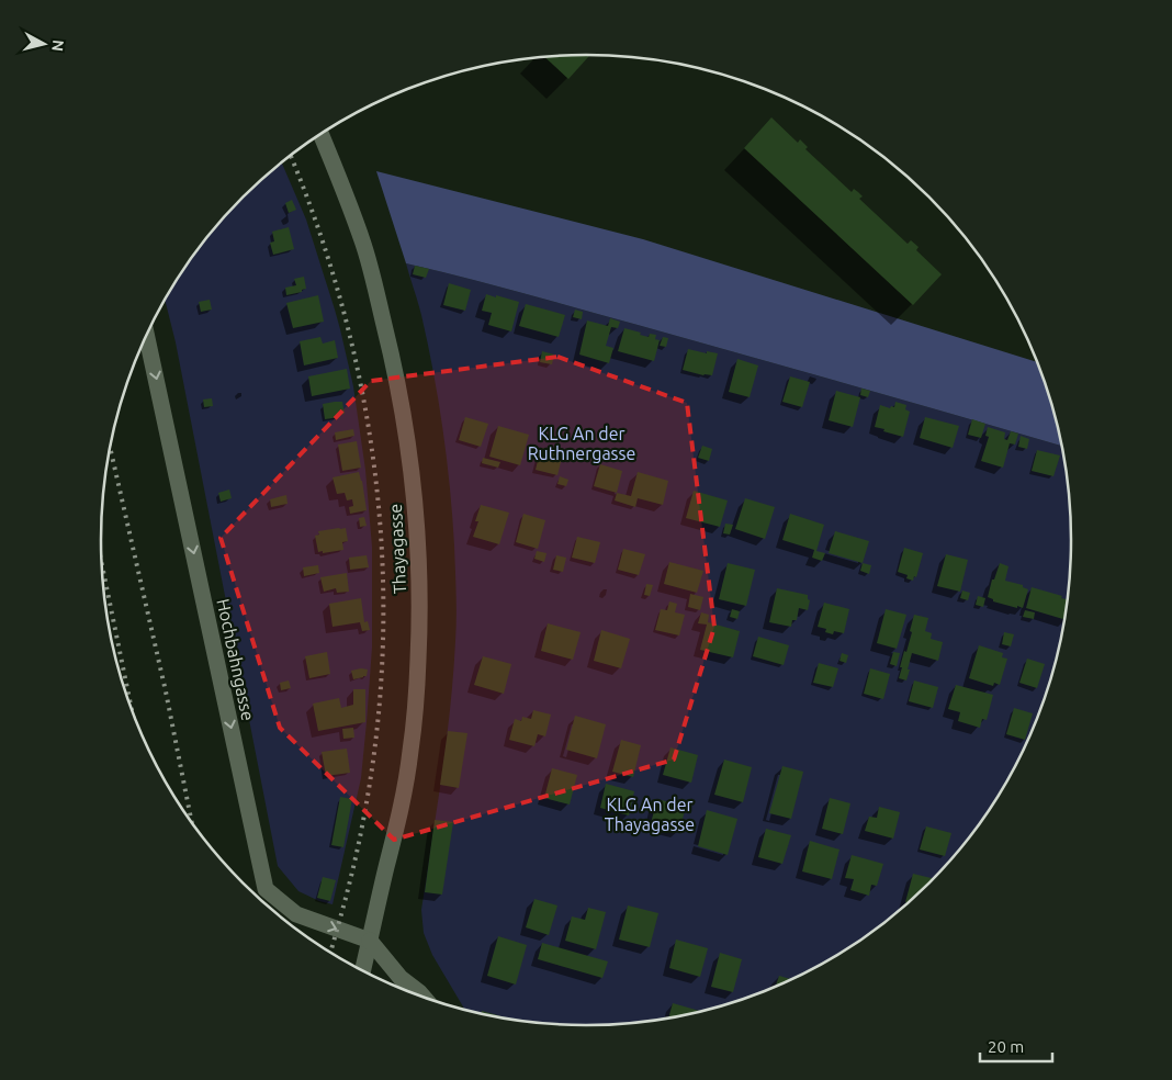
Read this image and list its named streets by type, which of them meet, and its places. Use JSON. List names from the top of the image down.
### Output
{
  "streets": {
    "street": ["Thayagasse", "Hochbahngasse"]
  },
  "crossings": [
    ["Thayagasse", "Hochbahngasse"]
  ],
  "one_way": ["Hochbahngasse"],
  "parks": ["KLG An der Ruthnergasse", "KLG An der Thayagasse"],
  "scale_bar": "20 m",
  "north": "right"
}
